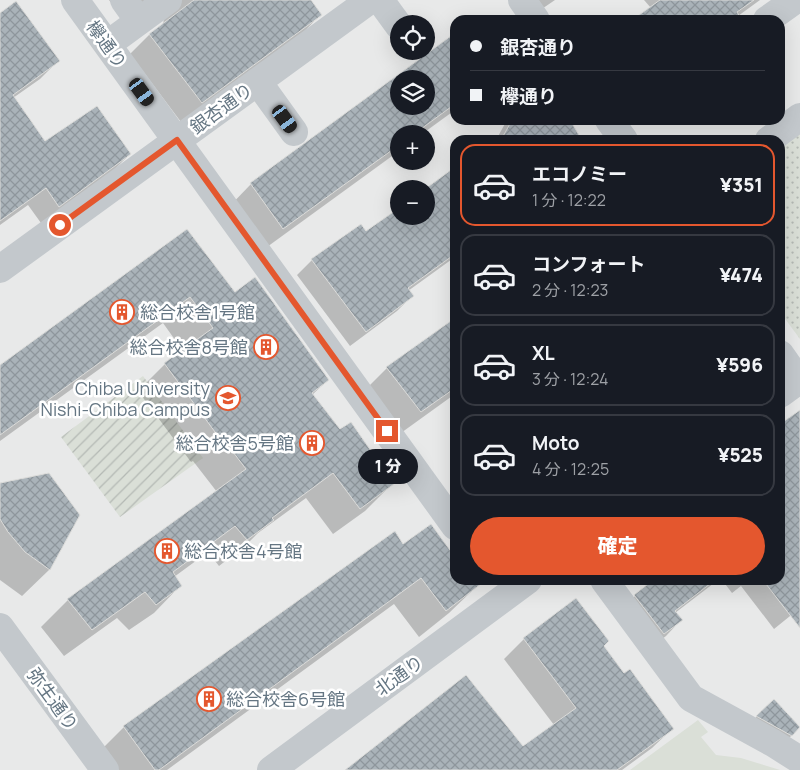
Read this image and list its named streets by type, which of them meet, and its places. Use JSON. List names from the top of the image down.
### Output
{
  "streets": {
    "lane": [
      "欅通り",
      "銀杏通り",
      "北通り",
      "弥生通り"
    ]
  },
  "crossings": [
    ["欅通り", "銀杏通り"]
  ],
  "places": {
    "building": [
      "総合校舎1号館",
      "総合校舎8号館",
      "総合校舎5号館",
      "総合校舎4号館",
      "総合校舎6号館"
    ],
    "school or university": ["Chiba University Nishi-Chiba Campus"]
  },
  "page": {
    "map_buttons": ["+", "−"],
    "banner": ["銀杏通り", "欅通り"],
    "list": [
      {
        "name": "エコノミー",
        "note": "1 分 · 12:22",
        "value": "¥351"
      },
      {
        "name": "コンフォート",
        "note": "2 分 · 12:23",
        "value": "¥474"
      },
      {
        "name": "XL",
        "note": "3 分 · 12:24",
        "value": "¥596"
      },
      {
        "name": "Moto",
        "note": "4 分 · 12:25",
        "value": "¥525"
      }
    ],
    "bubble": "1 分",
    "buttons": "確定"
  }
}
